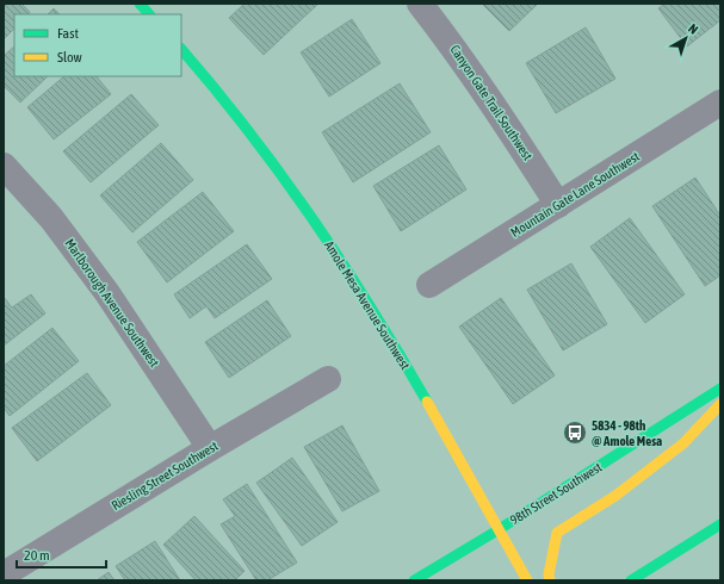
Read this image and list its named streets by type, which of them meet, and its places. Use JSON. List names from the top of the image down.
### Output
{
  "streets": {
    "street": [
      "Canyon Gate Trail Southwest",
      "Mountain Gate Lane Southwest",
      "Marlborough Avenue Southwest",
      "Amole Mesa Avenue Southwest",
      "Riesling Street Southwest",
      "98th Street Southwest"
    ]
  },
  "crossings": [
    ["Canyon Gate Trail Southwest", "Mountain Gate Lane Southwest"],
    ["Marlborough Avenue Southwest", "Riesling Street Southwest"],
    ["Amole Mesa Avenue Southwest", "98th Street Southwest"]
  ],
  "places": {
    "bus stop": ["5834 - 98th @ Amole Mesa"]
  },
  "legend": ["Fast", "Slow"],
  "scale_bar": "20 m",
  "north": "top right"
}
